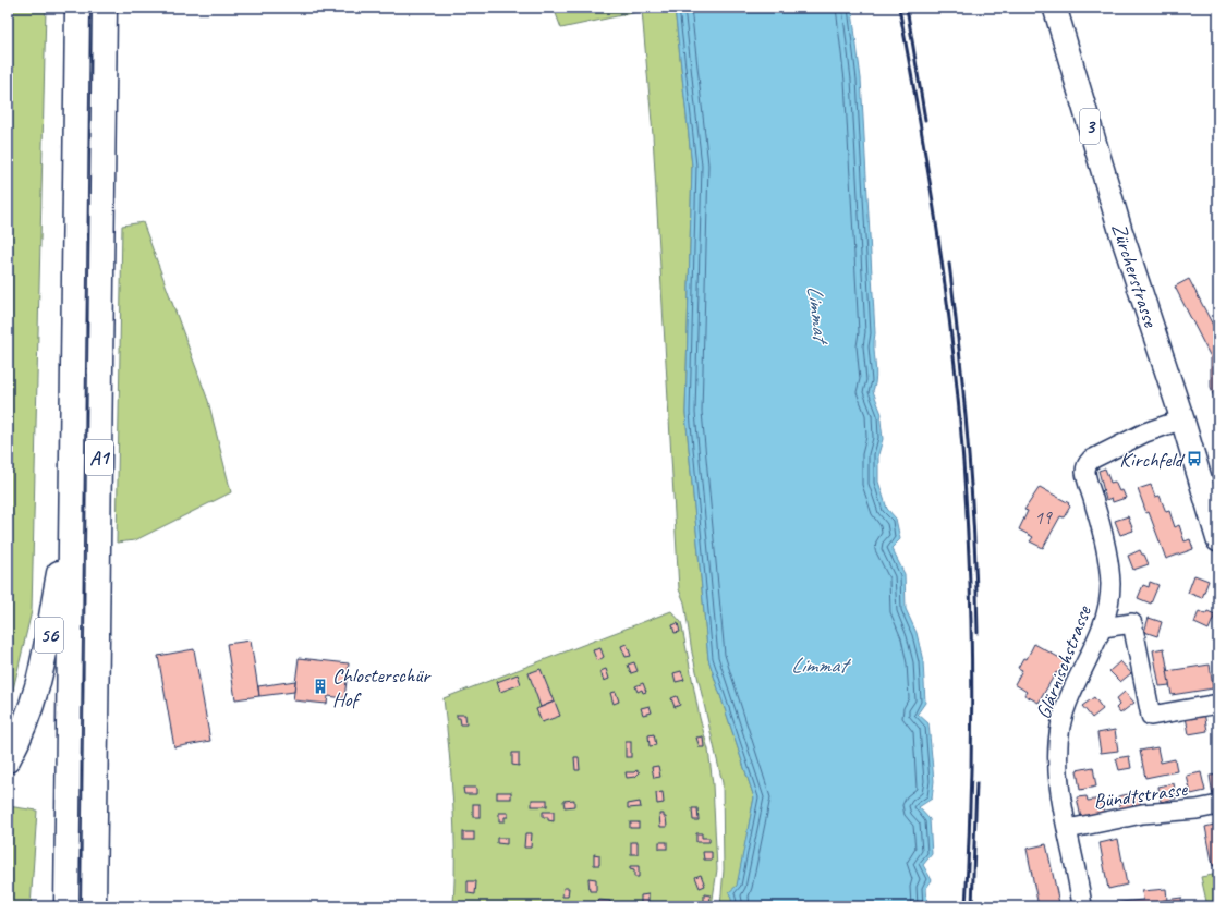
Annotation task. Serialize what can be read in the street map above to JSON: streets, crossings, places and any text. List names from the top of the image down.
{
  "streets": {
    "highway": ["A1", "56"],
    "main road": ["3", "Zürcherstrasse"],
    "street": ["Glärnischstrasse", "Bündtstrasse"]
  },
  "crossings": [
    ["Zürcherstrasse", "Glärnischstrasse"],
    ["A1", "56"],
    ["Glärnischstrasse", "Bündtstrasse"]
  ],
  "water": ["Limmat"],
  "places": {
    "bus stop": ["Kirchfeld"],
    "building": ["Chlosterschür Hof"]
  },
  "house_numbers": ["19"]
}
